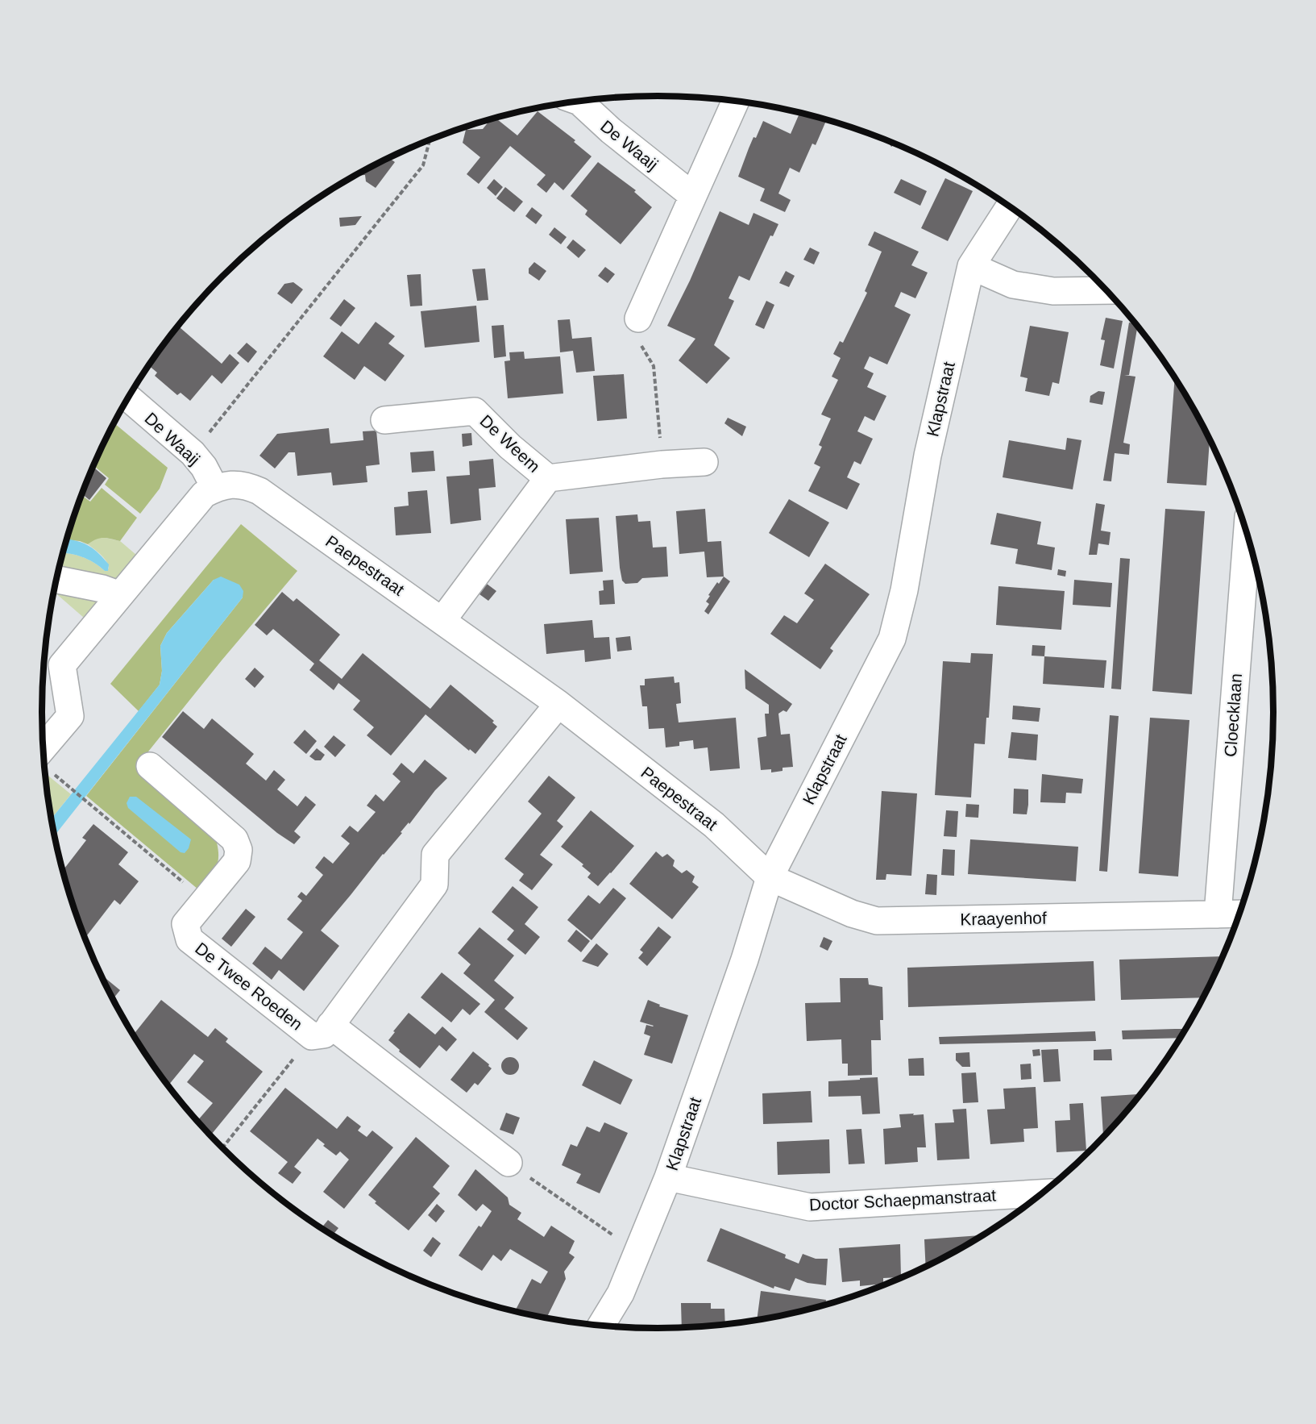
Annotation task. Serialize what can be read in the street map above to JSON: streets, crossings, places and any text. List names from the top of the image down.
{
  "streets": {
    "street": [
      "De Waaij",
      "Klapstraat",
      "De Weem",
      "Paepestraat",
      "Cloecklaan",
      "Kraayenhof",
      "De Twee Roeden",
      "Doctor Schaepmanstraat"
    ]
  },
  "crossings": [
    ["De Waaij", "Paepestraat"],
    ["Klapstraat", "Paepestraat"],
    ["Klapstraat", "Kraayenhof"],
    ["Klapstraat", "Doctor Schaepmanstraat"],
    ["De Weem", "Paepestraat"],
    ["Paepestraat", "Kraayenhof"],
    ["Paepestraat", "De Twee Roeden"],
    ["Cloecklaan", "Kraayenhof"]
  ]
}
